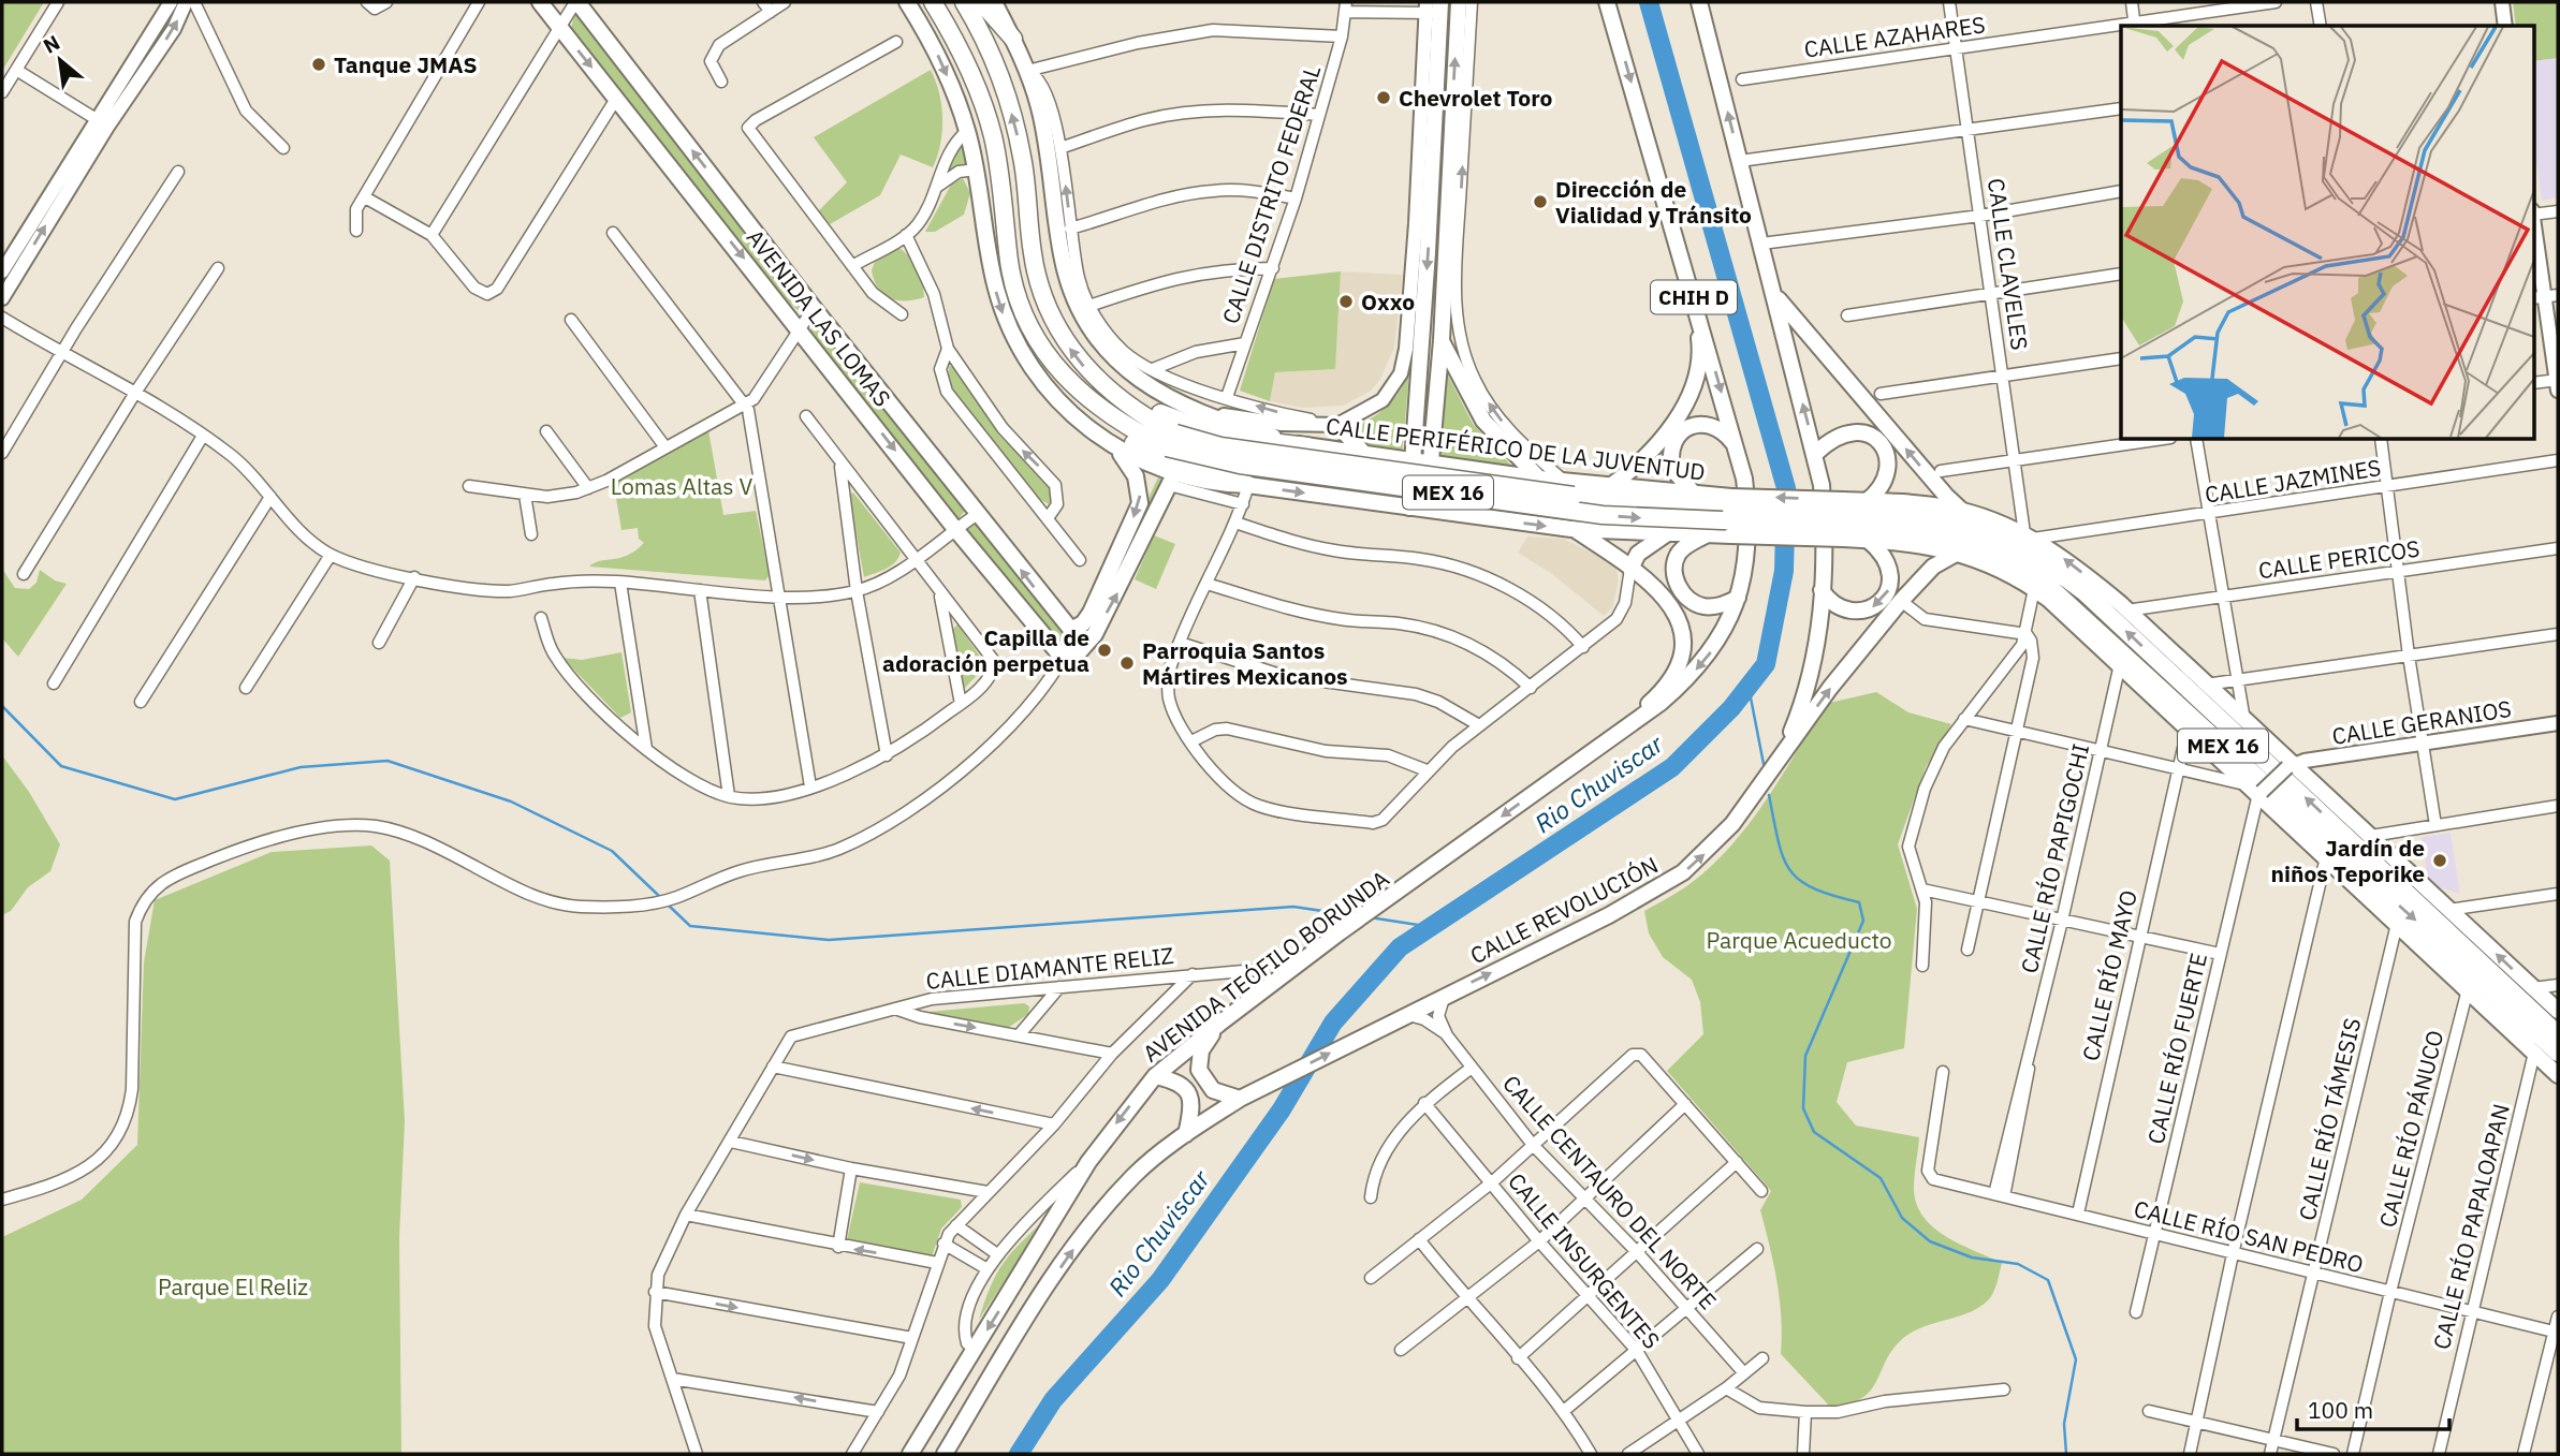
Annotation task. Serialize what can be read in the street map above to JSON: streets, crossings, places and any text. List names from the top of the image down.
{
  "streets": {
    "highway": ["CALLE PERIFÉRICO DE LA JUVENTUD", "MEX 16"],
    "main road": [
      "CHIH D",
      "AVENIDA LAS LOMAS",
      "CALLE REVOLUCIÓN",
      "AVENIDA TEÓFILO BORUNDA"
    ],
    "street": [
      "CALLE AZAHARES",
      "CALLE DISTRITO FEDERAL",
      "CALLE CLAVELES",
      "CALLE JAZMINES",
      "CALLE PERICOS",
      "CALLE GERANIOS",
      "CALLE RÍO PAPIGOCHI",
      "CALLE DIAMANTE RELIZ",
      "CALLE RÍO MAYO",
      "CALLE RÍO FUERTE",
      "CALLE RÍO TÁMESIS",
      "CALLE RÍO PÁNUCO",
      "CALLE CENTAURO DEL NORTE",
      "CALLE RÍO PAPALOAPAN",
      "CALLE RÍO SAN PEDRO",
      "CALLE INSURGENTES"
    ]
  },
  "crossings": [
    ["CALLE AZAHARES", "CALLE CLAVELES"],
    ["CALLE CLAVELES", "CALLE JAZMINES"],
    ["CHIH D", "AVENIDA TEÓFILO BORUNDA"],
    ["CALLE PERIFÉRICO DE LA JUVENTUD", "MEX 16"],
    ["CALLE RÍO PAPIGOCHI", "CALLE RÍO SAN PEDRO"],
    ["CALLE REVOLUCIÓN", "CALLE CENTAURO DEL NORTE"],
    ["CALLE RÍO MAYO", "CALLE RÍO SAN PEDRO"],
    ["CALLE RÍO FUERTE", "CALLE RÍO SAN PEDRO"],
    ["CALLE RÍO TÁMESIS", "CALLE RÍO SAN PEDRO"],
    ["CALLE RÍO PÁNUCO", "CALLE RÍO SAN PEDRO"],
    ["CALLE RÍO PAPALOAPAN", "CALLE RÍO SAN PEDRO"]
  ],
  "one_way": ["CALLE REVOLUCIÓN"],
  "water": ["Rio Chuviscar"],
  "parks": ["Lomas Altas V", "Parque Acueducto", "Parque El Reliz"],
  "places": [
    "Tanque JMAS",
    "Chevrolet Toro",
    "Dirección de Vialidad y Tránsito",
    "Oxxo",
    "Capilla de adoración perpetua",
    "Parroquia Santos Mártires Mexicanos",
    "Jardín de niños Teporike"
  ],
  "scale_bar": "100 m",
  "north": "top left"
}
